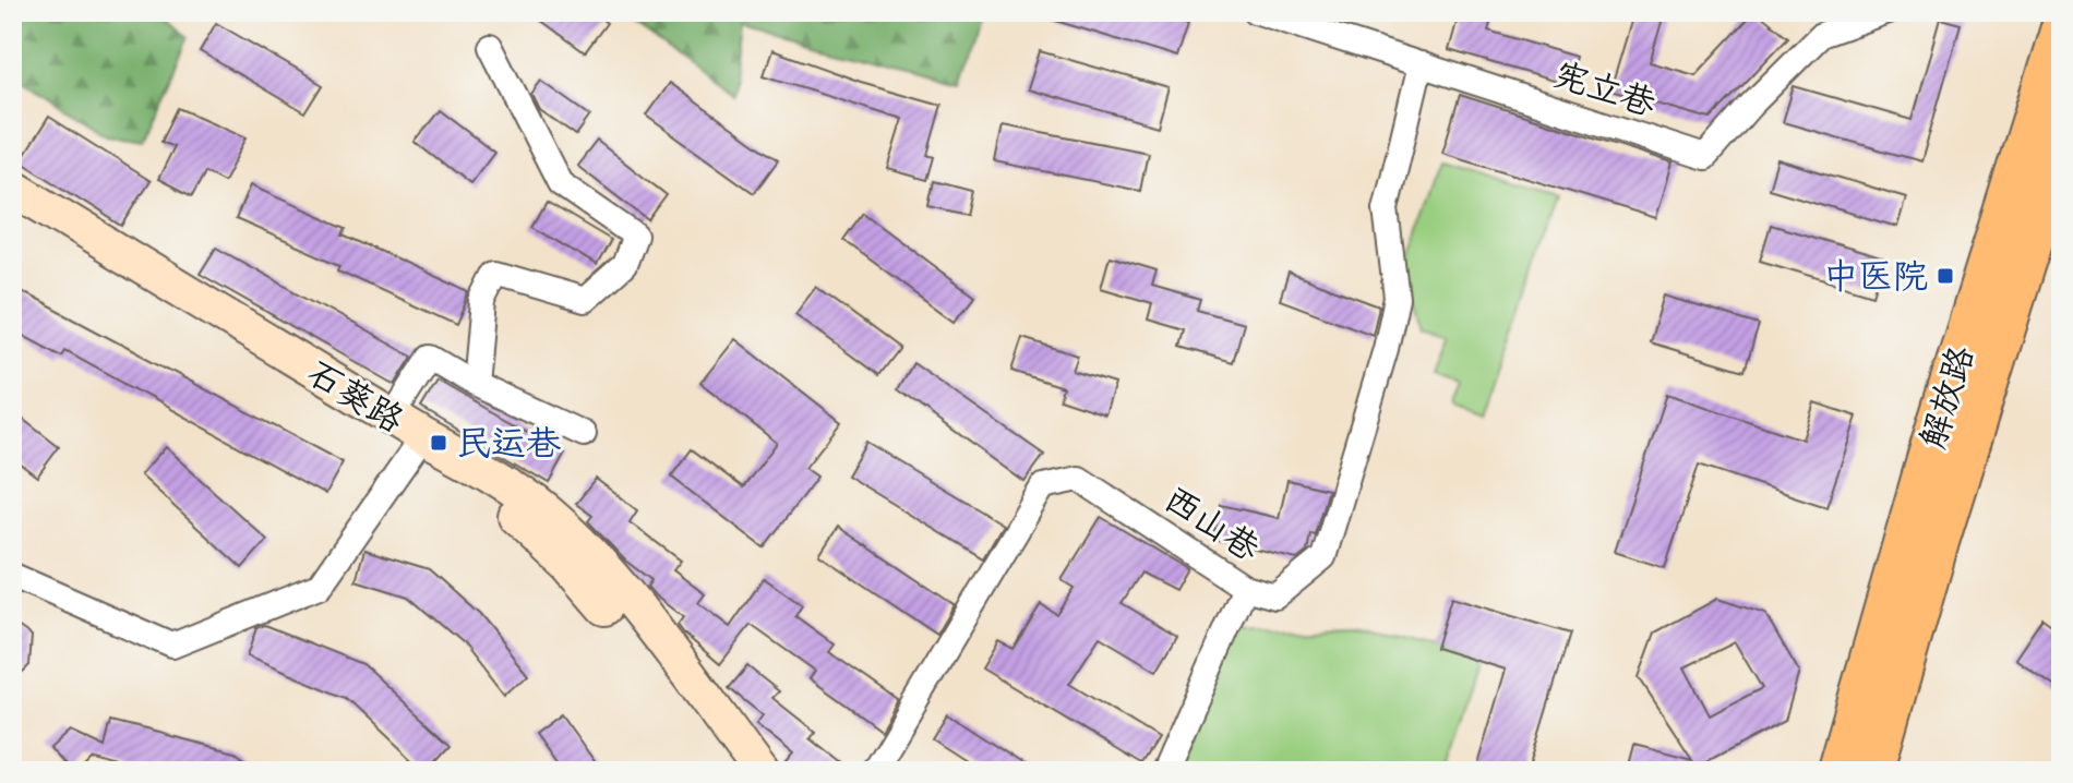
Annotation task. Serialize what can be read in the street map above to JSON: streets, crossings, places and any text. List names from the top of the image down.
{
  "streets": {
    "main road": ["石葵路", "解放路"],
    "street": ["宪立巷", "西山巷"]
  },
  "crossings": [
    ["宪立巷", "西山巷"]
  ],
  "places": {
    "transit": ["中医院", "民运巷"]
  }
}
